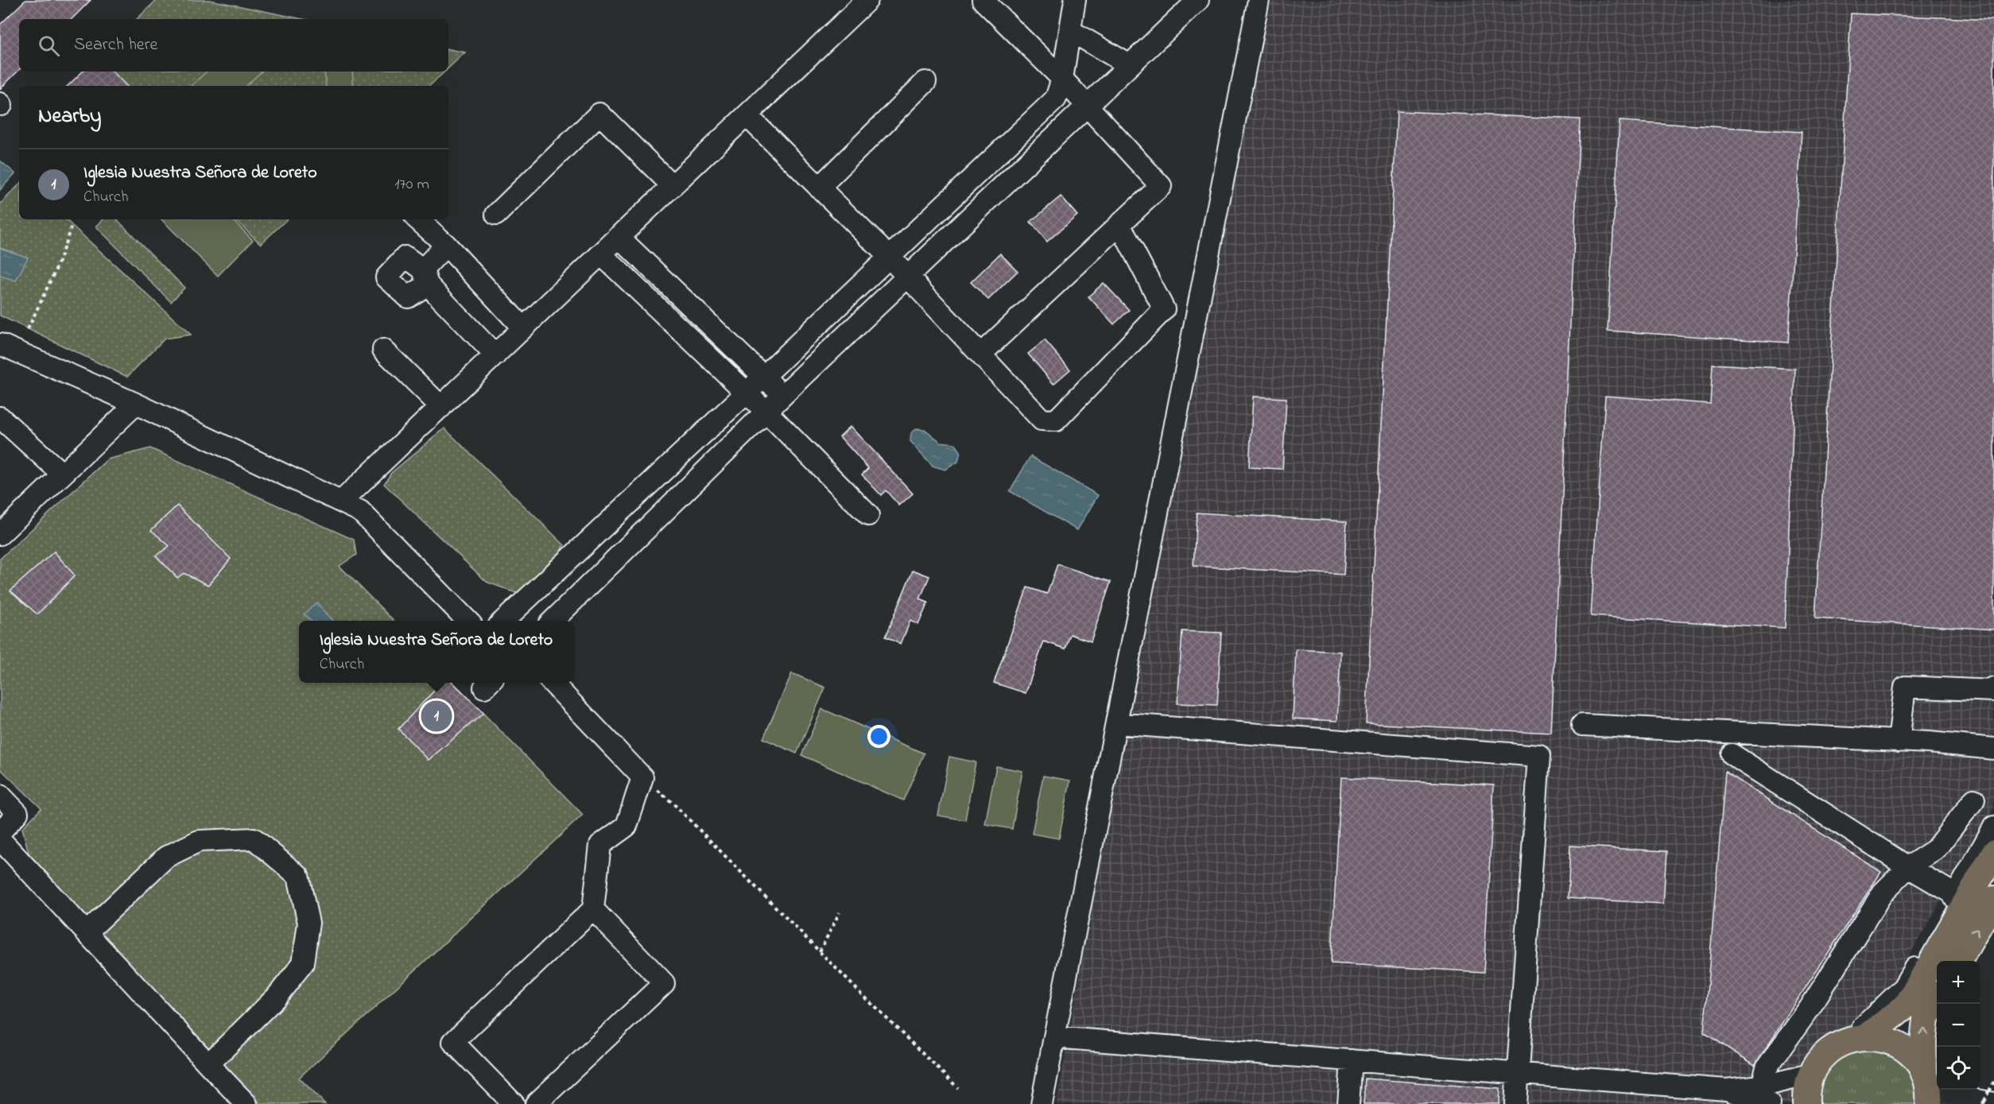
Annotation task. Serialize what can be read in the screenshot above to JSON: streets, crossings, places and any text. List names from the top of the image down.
{
  "page": {
    "search": "Search here",
    "heading": "Nearby",
    "list": [
      {
        "mark": "1",
        "name": "Iglesia Nuestra Señora de Loreto",
        "note": "Church",
        "value": "170 m"
      }
    ],
    "popup": ["Iglesia Nuestra Señora de Loreto", "Church"],
    "pins": "1",
    "map_buttons": ["+", "−"]
  }
}
